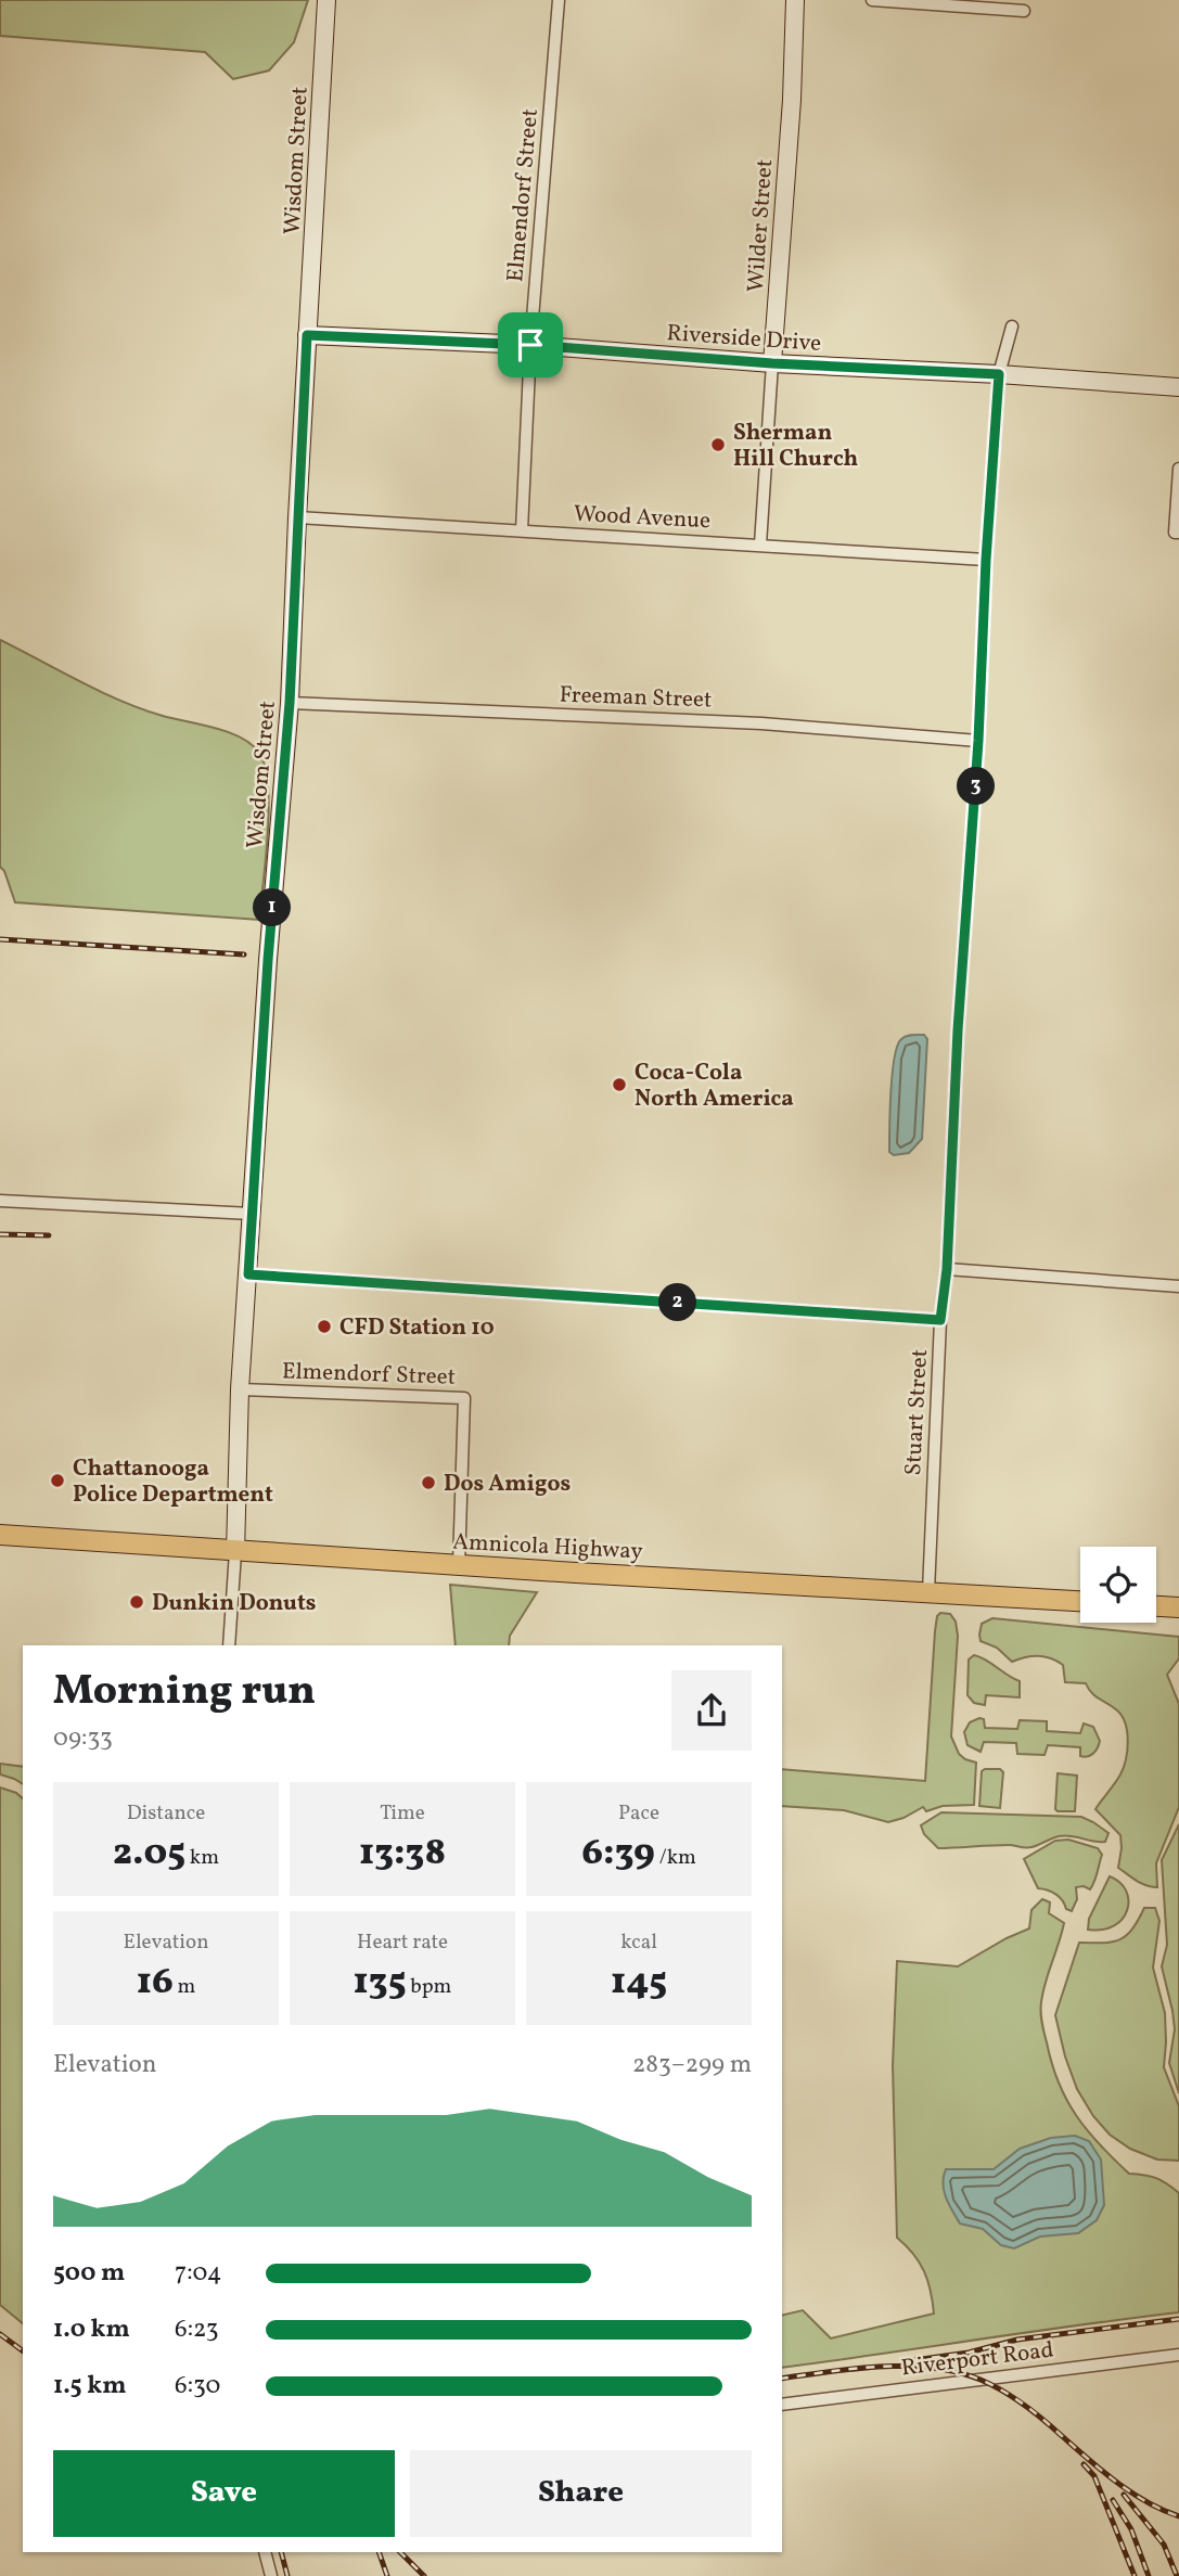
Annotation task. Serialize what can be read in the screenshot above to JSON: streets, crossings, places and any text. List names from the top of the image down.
{
  "streets": {
    "main road": ["Amnicola Highway"],
    "street": [
      "Wisdom Street",
      "Elmendorf Street",
      "Wilder Street",
      "Riverside Drive",
      "Wood Avenue",
      "Freeman Street",
      "Stuart Street",
      "Riverport Road"
    ]
  },
  "crossings": [
    ["Wisdom Street", "Elmendorf Street"],
    ["Wisdom Street", "Riverside Drive"],
    ["Wisdom Street", "Wood Avenue"],
    ["Wisdom Street", "Freeman Street"],
    ["Wisdom Street", "Amnicola Highway"],
    ["Elmendorf Street", "Riverside Drive"],
    ["Elmendorf Street", "Wood Avenue"],
    ["Elmendorf Street", "Amnicola Highway"],
    ["Wilder Street", "Riverside Drive"],
    ["Wilder Street", "Wood Avenue"],
    ["Riverside Drive", "Stuart Street"],
    ["Wood Avenue", "Stuart Street"],
    ["Freeman Street", "Stuart Street"],
    ["Stuart Street", "Amnicola Highway"]
  ],
  "places": [
    "Sherman Hill Church",
    "Coca-Cola North America",
    "CFD Station 10",
    "Chattanooga Police Department",
    "Dos Amigos",
    "Dunkin Donuts"
  ],
  "page": {
    "pins": ["3", "1", "2"],
    "heading": ["Morning run", "09:33"],
    "stats": [
      ["Distance", "2.05 km"],
      ["Time", "13:38"],
      ["Pace", "6:39 /km"],
      ["Elevation", "16 m"],
      ["Heart rate", "135 bpm"],
      ["kcal", "145"]
    ],
    "chart": ["Elevation", "283–299 m"],
    "list": [
      {
        "name": "500 m",
        "note": "7:04"
      },
      {
        "name": "1.0 km",
        "note": "6:23"
      },
      {
        "name": "1.5 km",
        "note": "6:30"
      }
    ],
    "buttons": ["Save", "Share"]
  }
}
